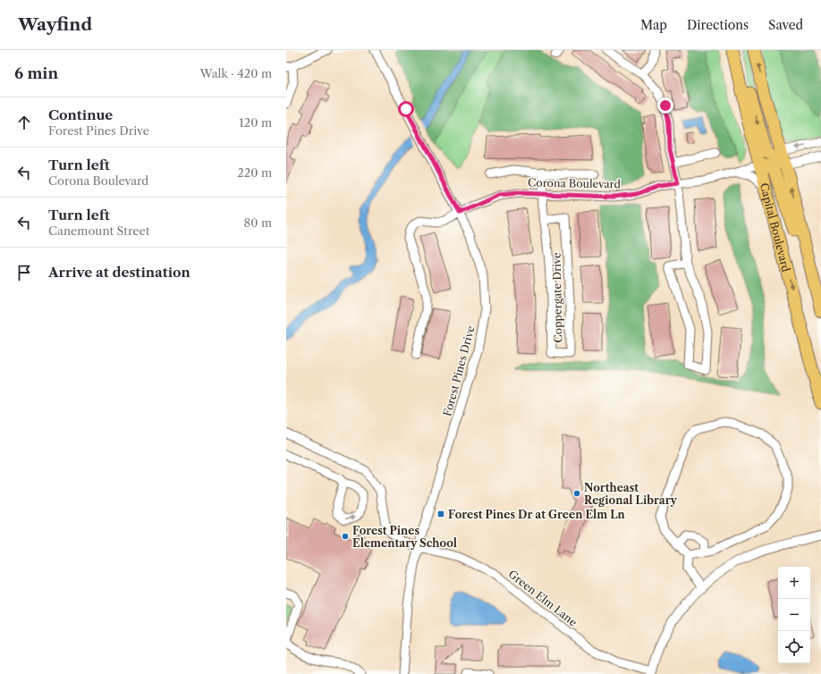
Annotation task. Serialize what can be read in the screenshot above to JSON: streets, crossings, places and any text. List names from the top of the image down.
{
  "streets": {
    "highway": ["Capital Boulevard"],
    "street": [
      "Corona Boulevard",
      "Coppergate Drive",
      "Forest Pines Drive",
      "Green Elm Lane"
    ]
  },
  "crossings": [
    ["Corona Boulevard", "Capital Boulevard"],
    ["Corona Boulevard", "Coppergate Drive"],
    ["Corona Boulevard", "Forest Pines Drive"],
    ["Forest Pines Drive", "Green Elm Lane"]
  ],
  "places": {
    "other": ["Northeast Regional Library", "Forest Pines Elementary School"],
    "transit": ["Forest Pines Dr at Green Elm Ln"]
  },
  "page": {
    "header": "Wayfind",
    "nav": ["Map", "Directions", "Saved"],
    "heading": ["6 min", "Walk · 420 m"],
    "list": [
      ["Continue", "Forest Pines Drive", "120 m"],
      ["Turn left", "Corona Boulevard", "220 m"],
      ["Turn left", "Canemount Street", "80 m"],
      "Arrive at destination"
    ],
    "map_buttons": ["+", "−"]
  }
}
